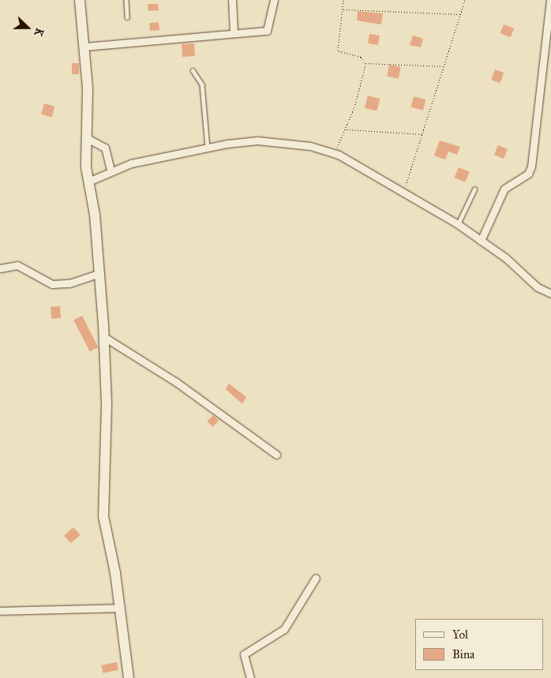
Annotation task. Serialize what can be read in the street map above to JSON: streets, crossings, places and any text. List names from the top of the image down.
{
  "legend": ["Yol", "Bina"],
  "north": "right"
}
